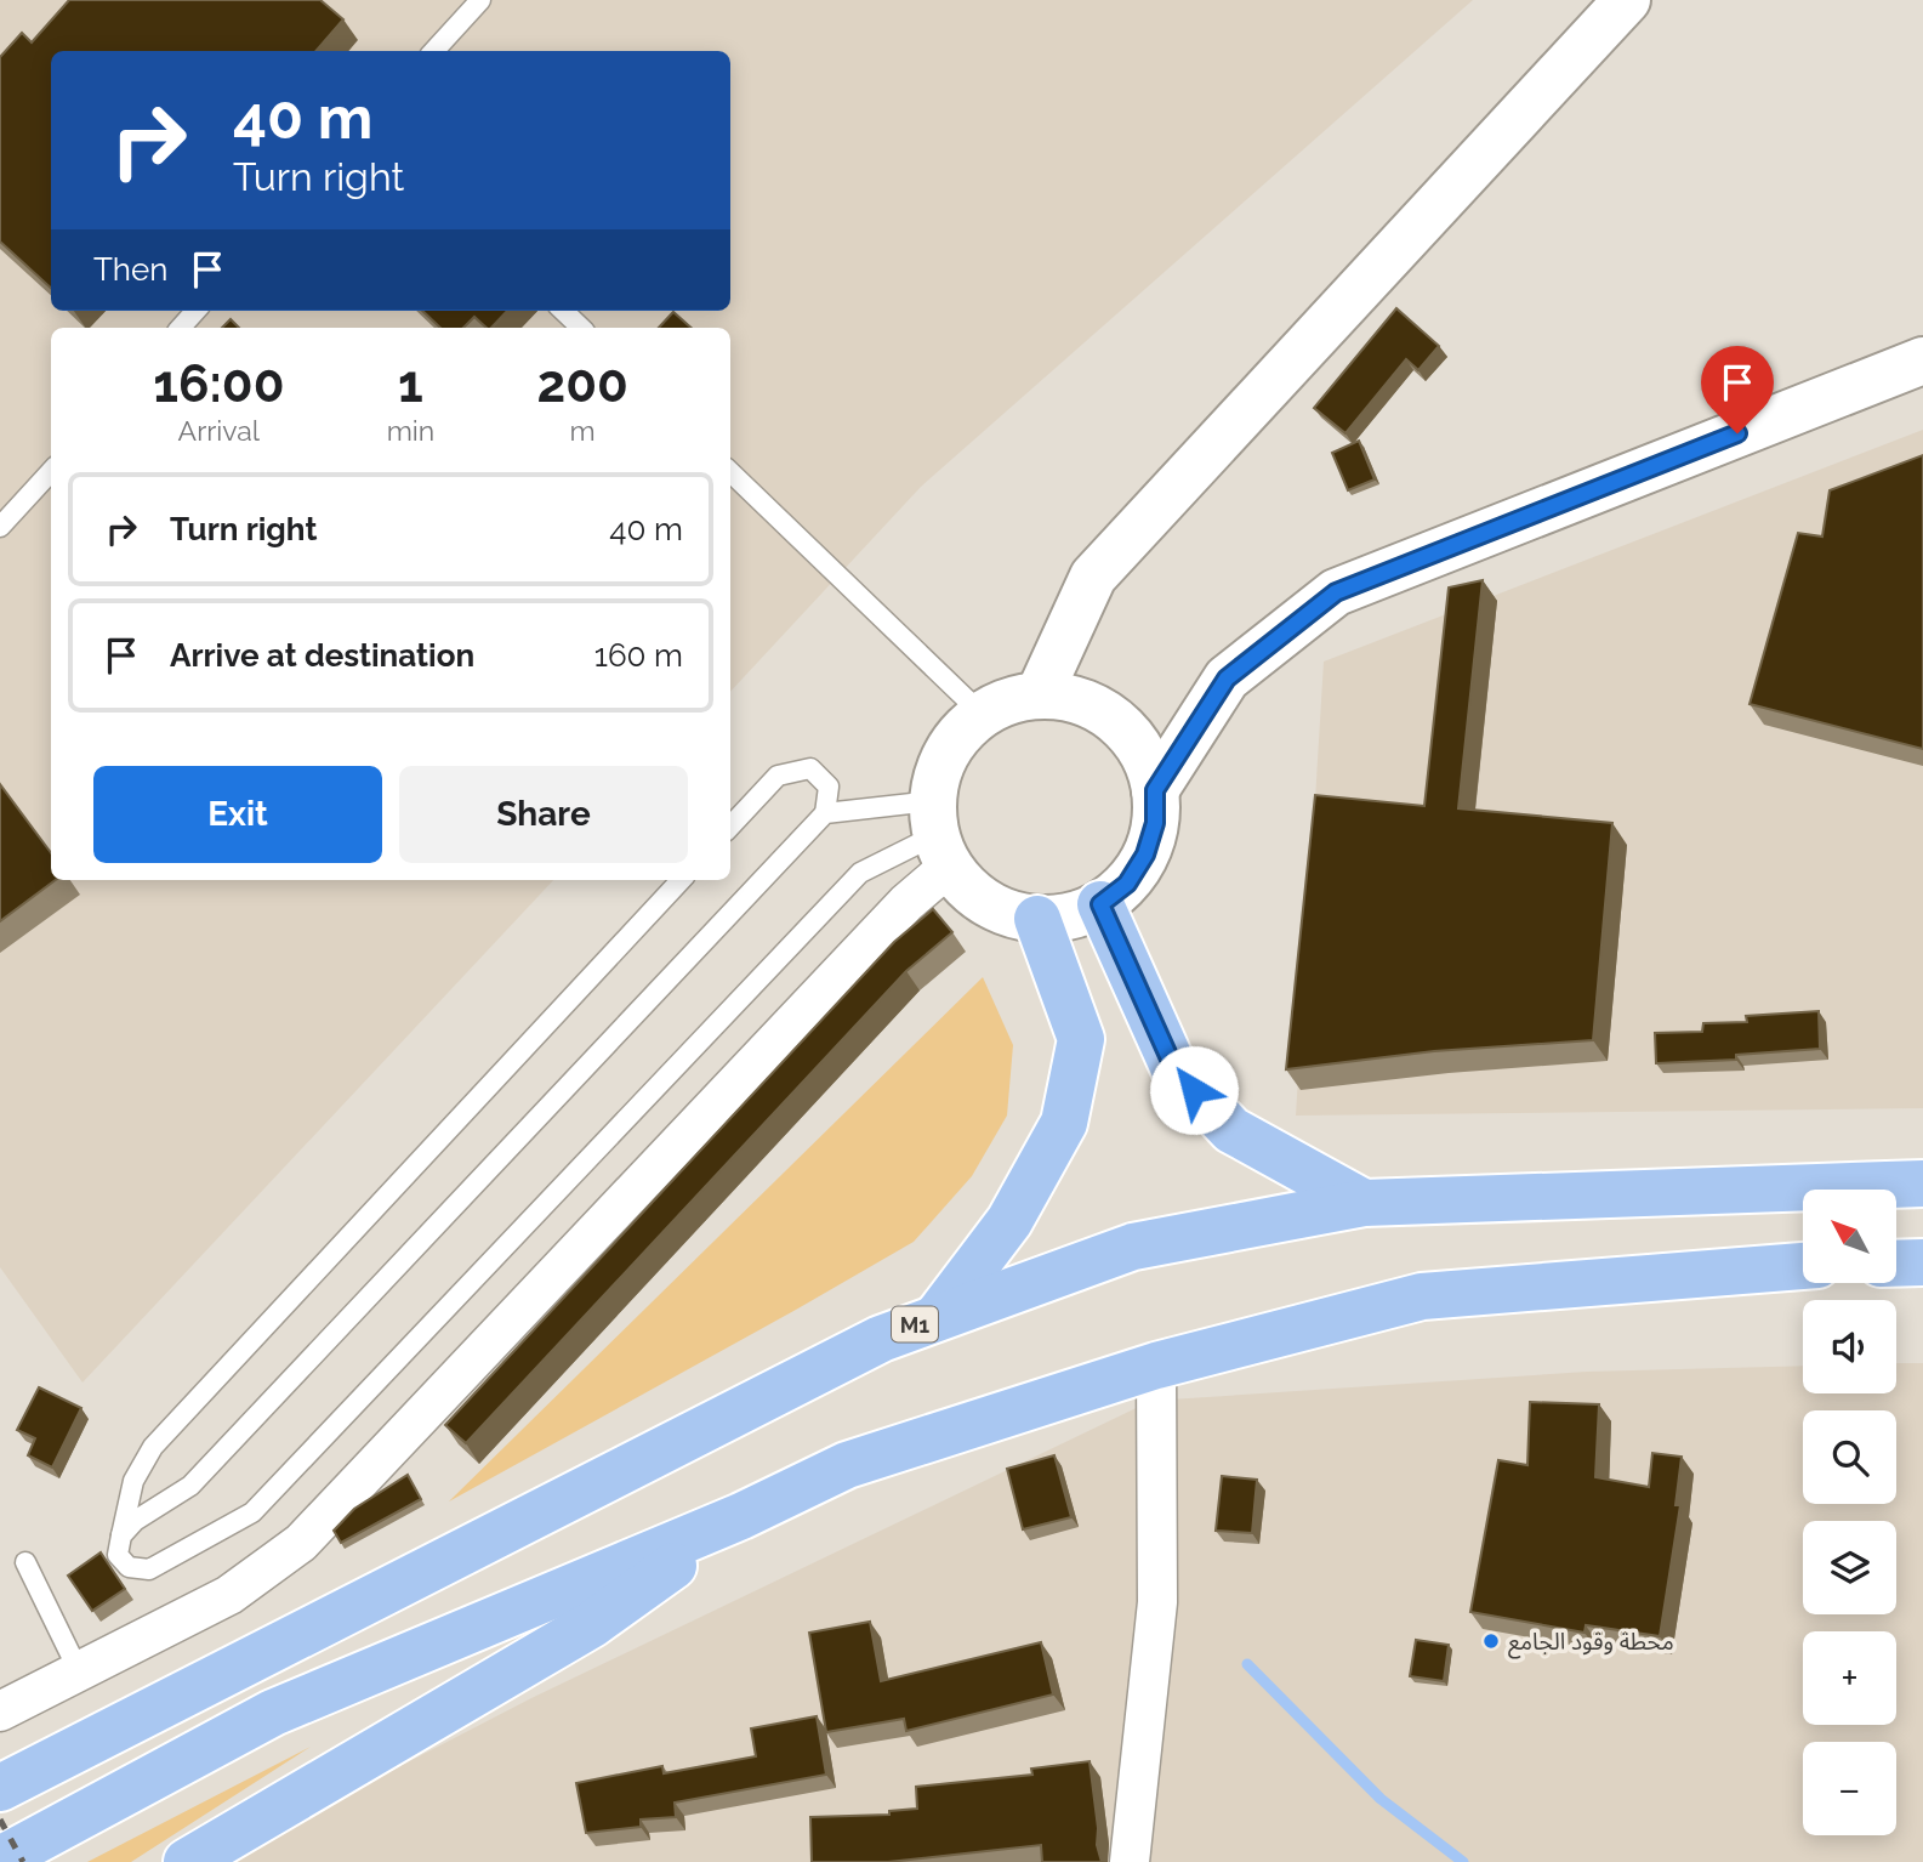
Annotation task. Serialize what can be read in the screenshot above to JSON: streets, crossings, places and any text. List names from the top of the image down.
{
  "streets": {
    "highway": ["M1"]
  },
  "places": ["محطة وقود الجامع"],
  "north": "top left",
  "page": {
    "turn": ["40 m", "Turn right"],
    "then": "Then",
    "eta": [
      "16:00",
      "Arrival",
      "1",
      "min",
      "200",
      "m"
    ],
    "list": [
      {
        "name": "Turn right",
        "value": "40 m"
      },
      {
        "name": "Arrive at destination",
        "value": "160 m"
      }
    ],
    "buttons": ["Exit", "Share"],
    "map_buttons": ["+", "−"]
  }
}
